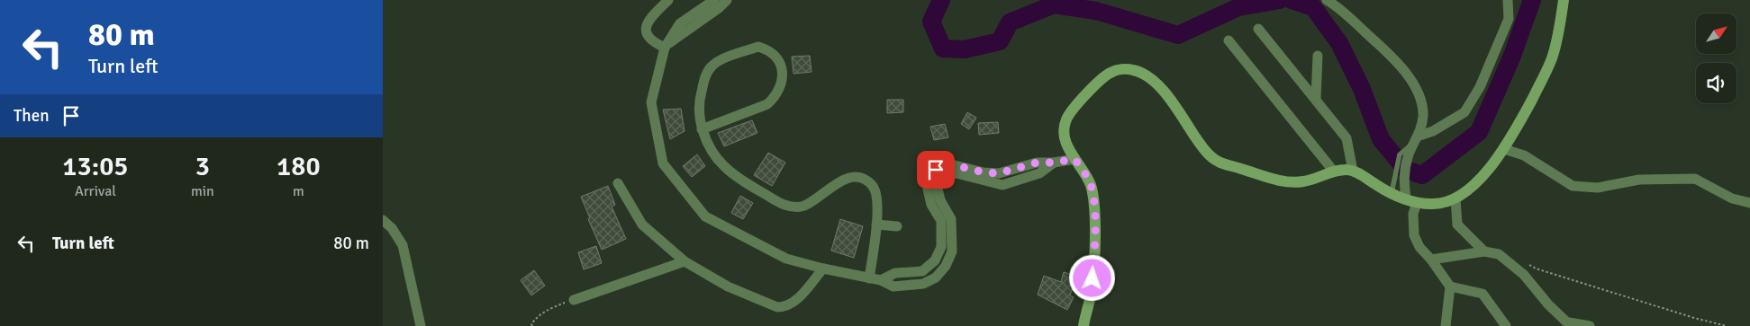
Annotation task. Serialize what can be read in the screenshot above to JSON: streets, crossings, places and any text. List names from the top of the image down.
{
  "north": "top right",
  "page": {
    "turn": ["80 m", "Turn left"],
    "then": "Then",
    "eta": [
      "13:05",
      "Arrival",
      "3",
      "min",
      "180",
      "m"
    ],
    "list": [
      {
        "name": "Turn left",
        "value": "80 m"
      }
    ]
  }
}
